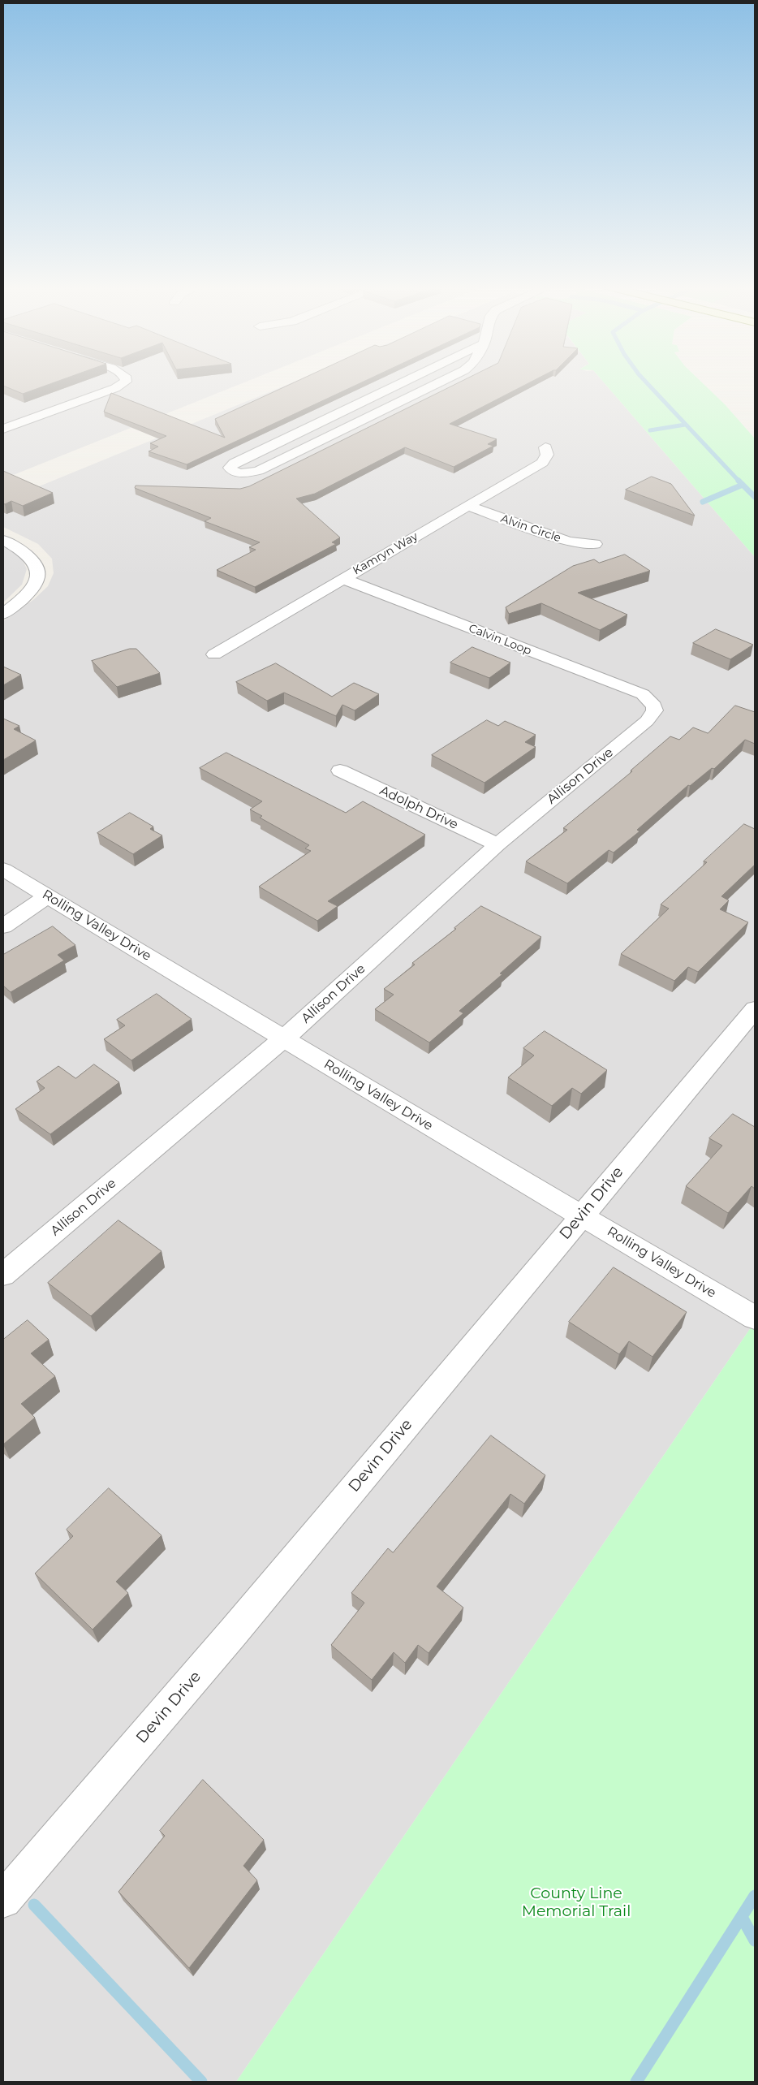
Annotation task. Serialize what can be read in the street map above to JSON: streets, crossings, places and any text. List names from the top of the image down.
{
  "streets": {
    "street": [
      "Alvin Circle",
      "Kamryn Way",
      "Calvin Loop",
      "Allison Drive",
      "Adolph Drive",
      "Rolling Valley Drive",
      "Devin Drive"
    ]
  },
  "crossings": [
    ["Alvin Circle", "Kamryn Way"],
    ["Kamryn Way", "Calvin Loop"],
    ["Calvin Loop", "Allison Drive"],
    ["Allison Drive", "Adolph Drive"],
    ["Allison Drive", "Rolling Valley Drive"],
    ["Rolling Valley Drive", "Devin Drive"]
  ],
  "parks": ["County Line Memorial Trail"]
}
